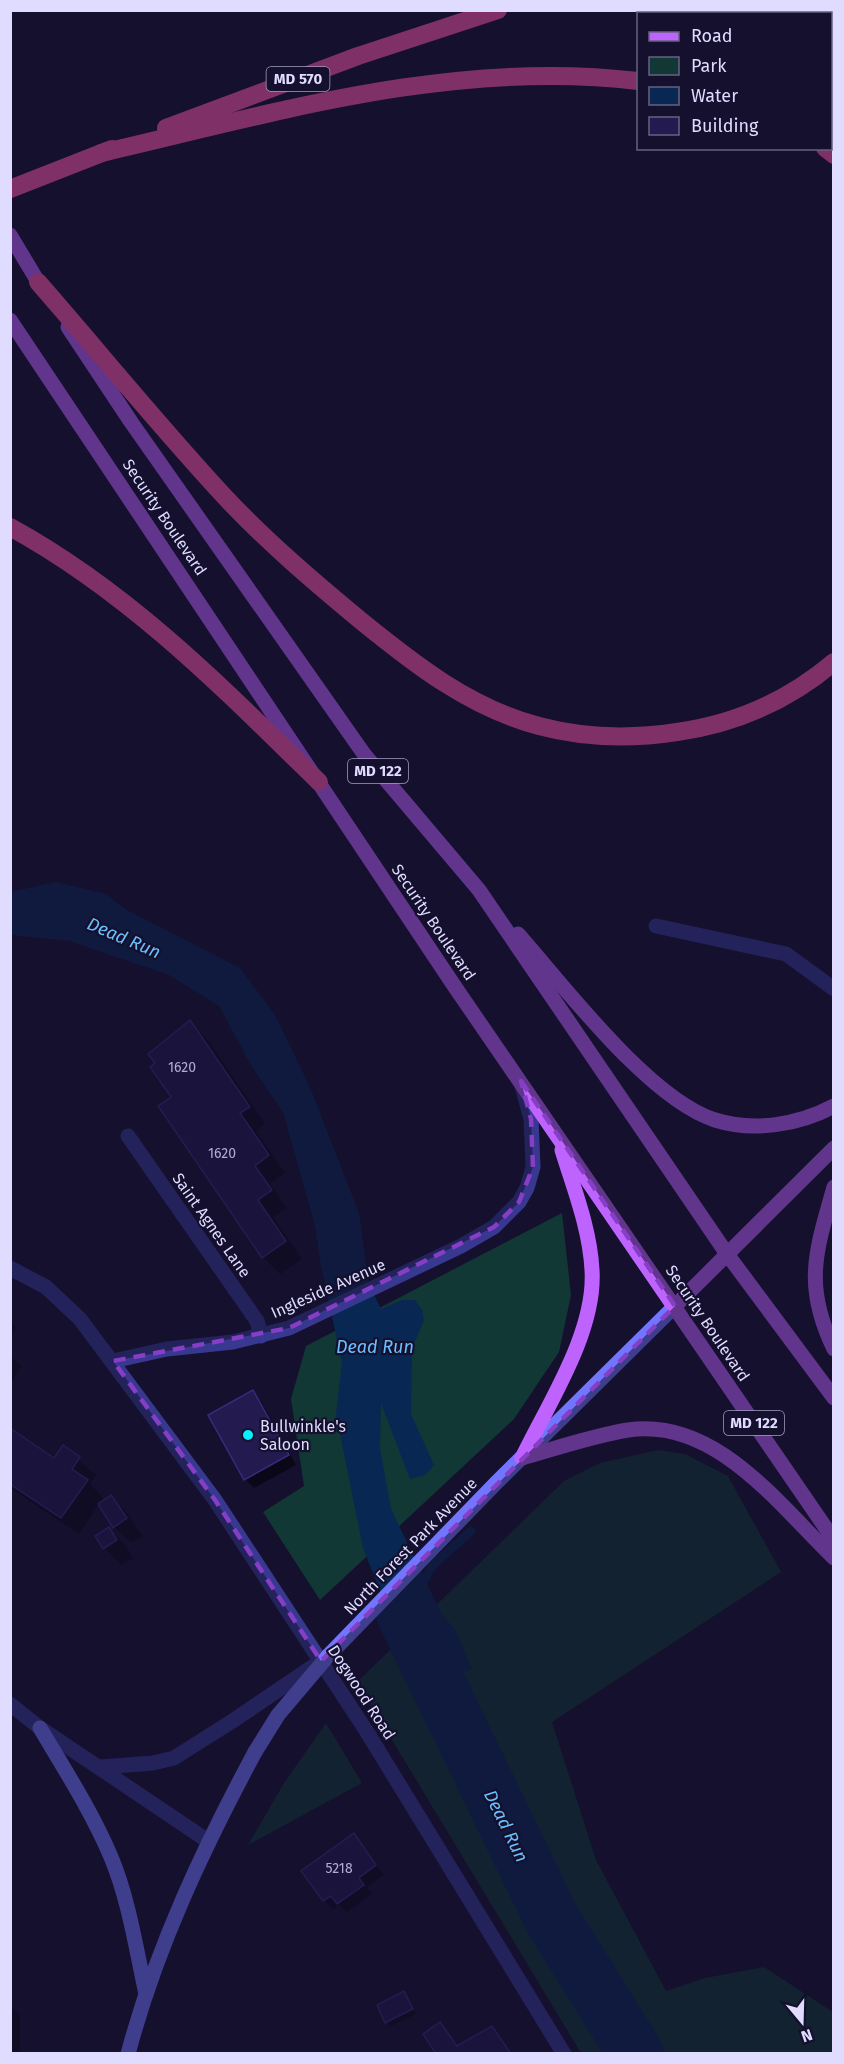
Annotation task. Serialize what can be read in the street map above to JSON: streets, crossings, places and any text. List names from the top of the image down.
{
  "streets": {
    "highway": ["MD 570"],
    "main road": ["Security Boulevard", "MD 122", "North Forest Park Avenue"],
    "street": ["Saint Agnes Lane", "Ingleside Avenue", "Dogwood Road"]
  },
  "crossings": [
    ["Security Boulevard", "Ingleside Avenue"],
    ["Security Boulevard", "North Forest Park Avenue"],
    ["Saint Agnes Lane", "Ingleside Avenue"],
    ["Ingleside Avenue", "Dogwood Road"]
  ],
  "water": ["Dead Run"],
  "places": ["Bullwinkle's Saloon"],
  "house_numbers": ["1620", "1620", "5218"],
  "legend": [
    "Road",
    "Park",
    "Water",
    "Building"
  ],
  "north": "bottom"
}
